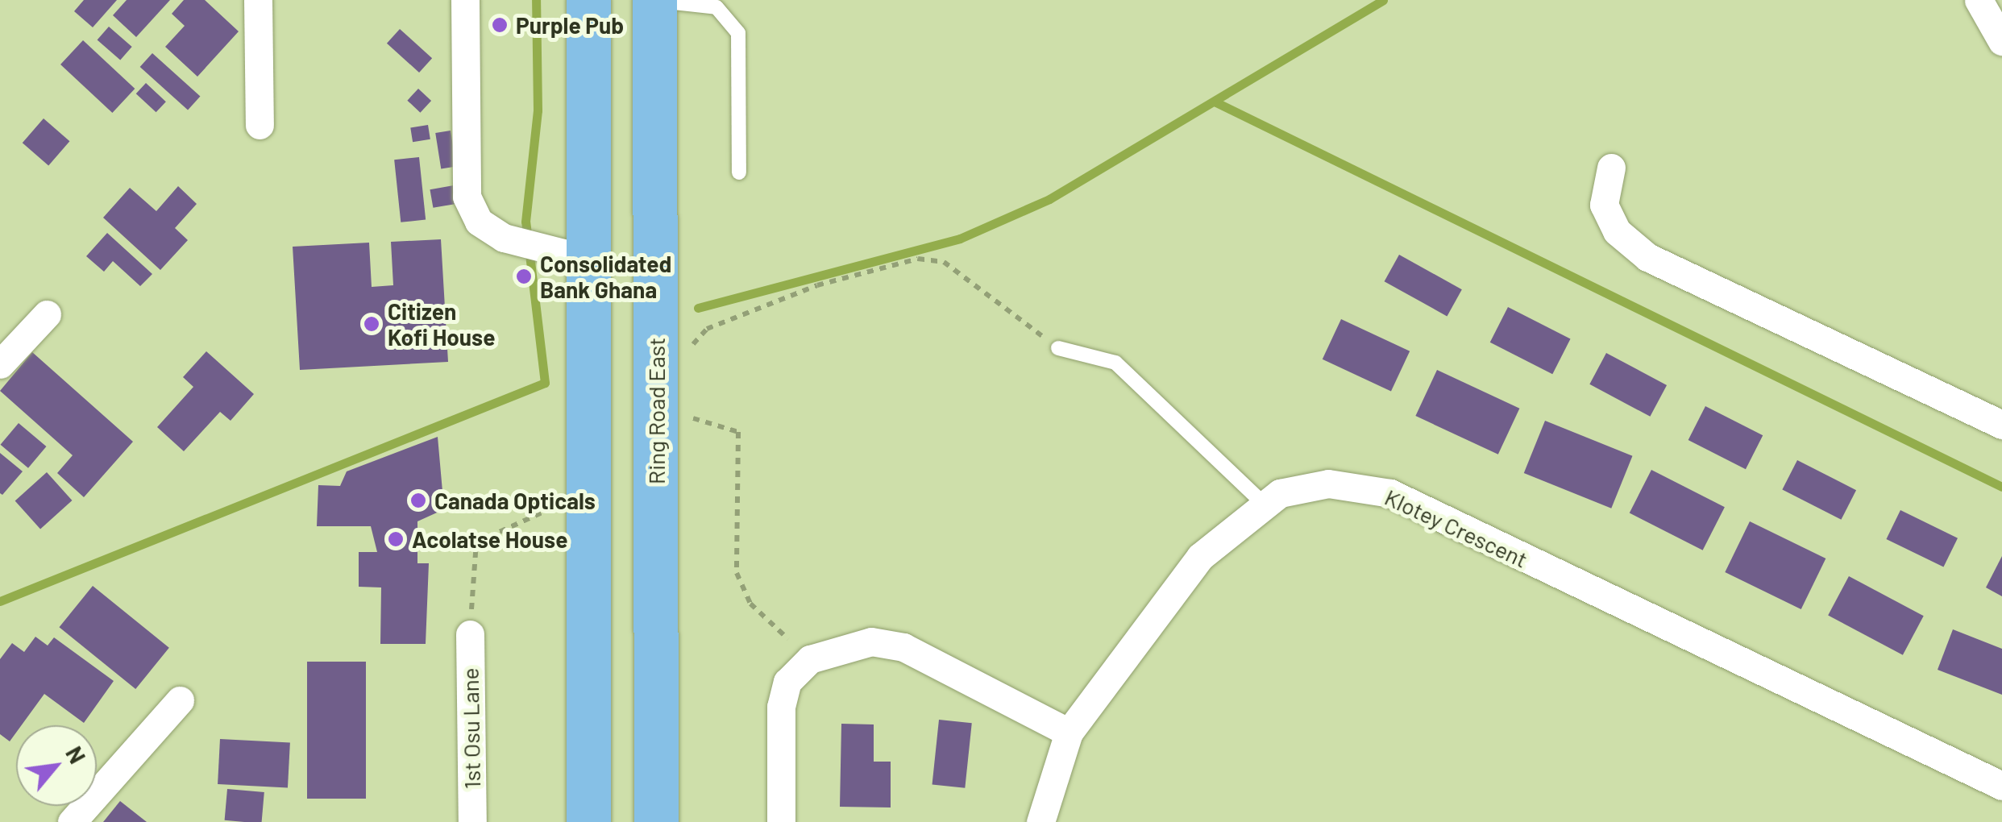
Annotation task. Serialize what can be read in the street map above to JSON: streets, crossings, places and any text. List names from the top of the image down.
{
  "streets": {
    "main road": ["Ring Road East"],
    "street": ["Klotey Crescent", "1st Osu Lane"]
  },
  "places": [
    "Purple Pub",
    "Consolidated Bank Ghana",
    "Citizen Kofi House",
    "Canada Opticals",
    "Acolatse House"
  ],
  "north": "top right"
}
